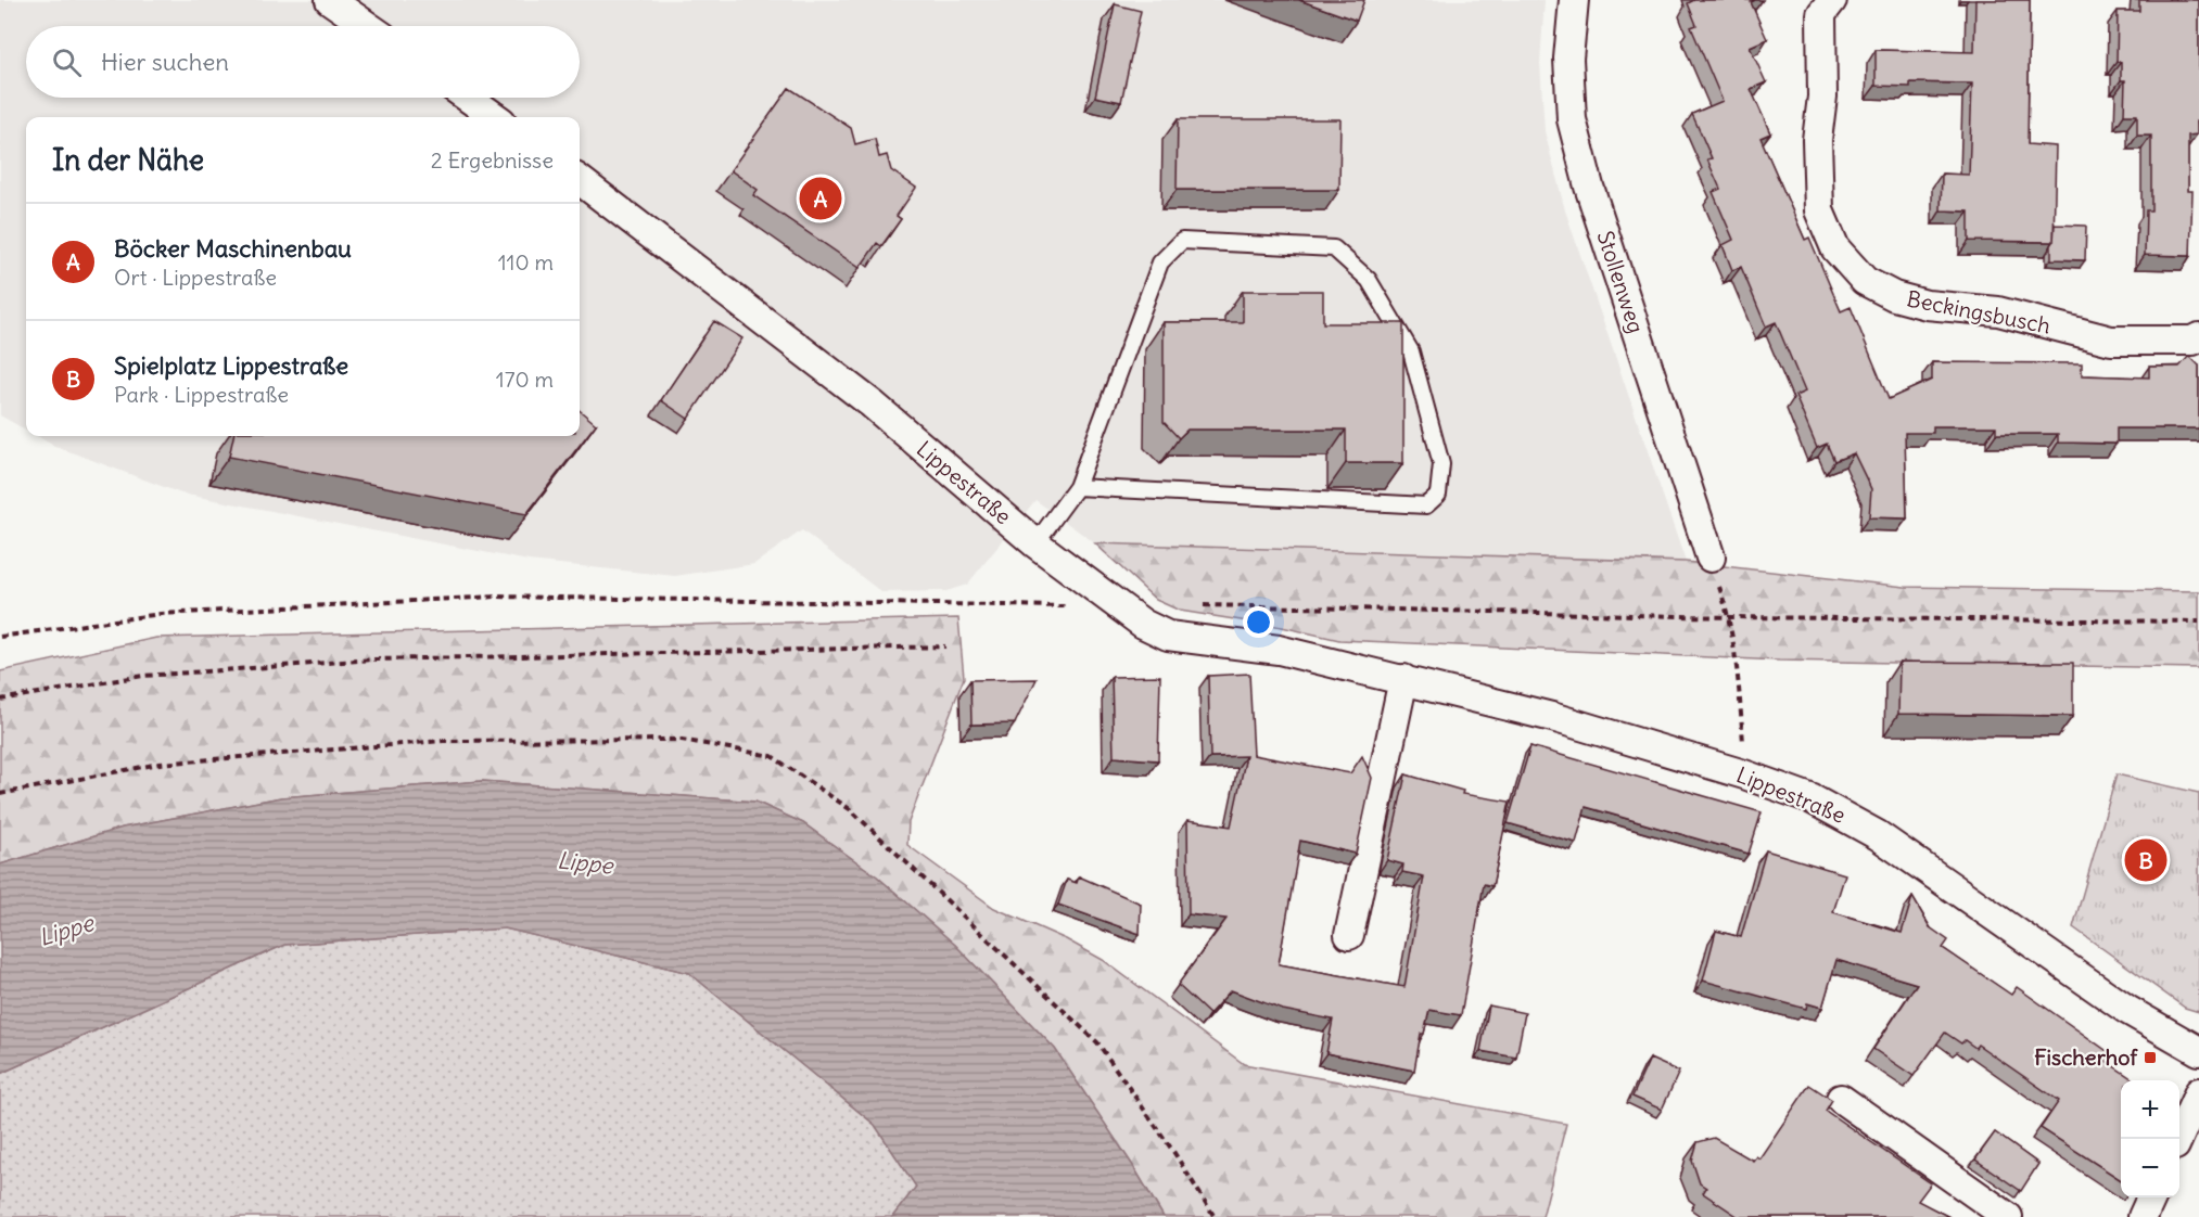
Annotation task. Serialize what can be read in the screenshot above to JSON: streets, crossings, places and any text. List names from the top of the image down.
{
  "streets": {
    "street": ["Stollenweg", "Beckingsbusch", "Lippestraße"]
  },
  "water": ["Lippe"],
  "places": {
    "transit": ["Fischerhof"]
  },
  "page": {
    "search": "Hier suchen",
    "heading": ["In der Nähe", "2 Ergebnisse"],
    "pins": ["A", "B"],
    "list": [
      {
        "mark": "A",
        "name": "Böcker Maschinenbau",
        "note": "Ort · Lippestraße",
        "value": "110 m"
      },
      {
        "mark": "B",
        "name": "Spielplatz Lippestraße",
        "note": "Park · Lippestraße",
        "value": "170 m"
      }
    ],
    "map_buttons": ["+", "−"]
  }
}
